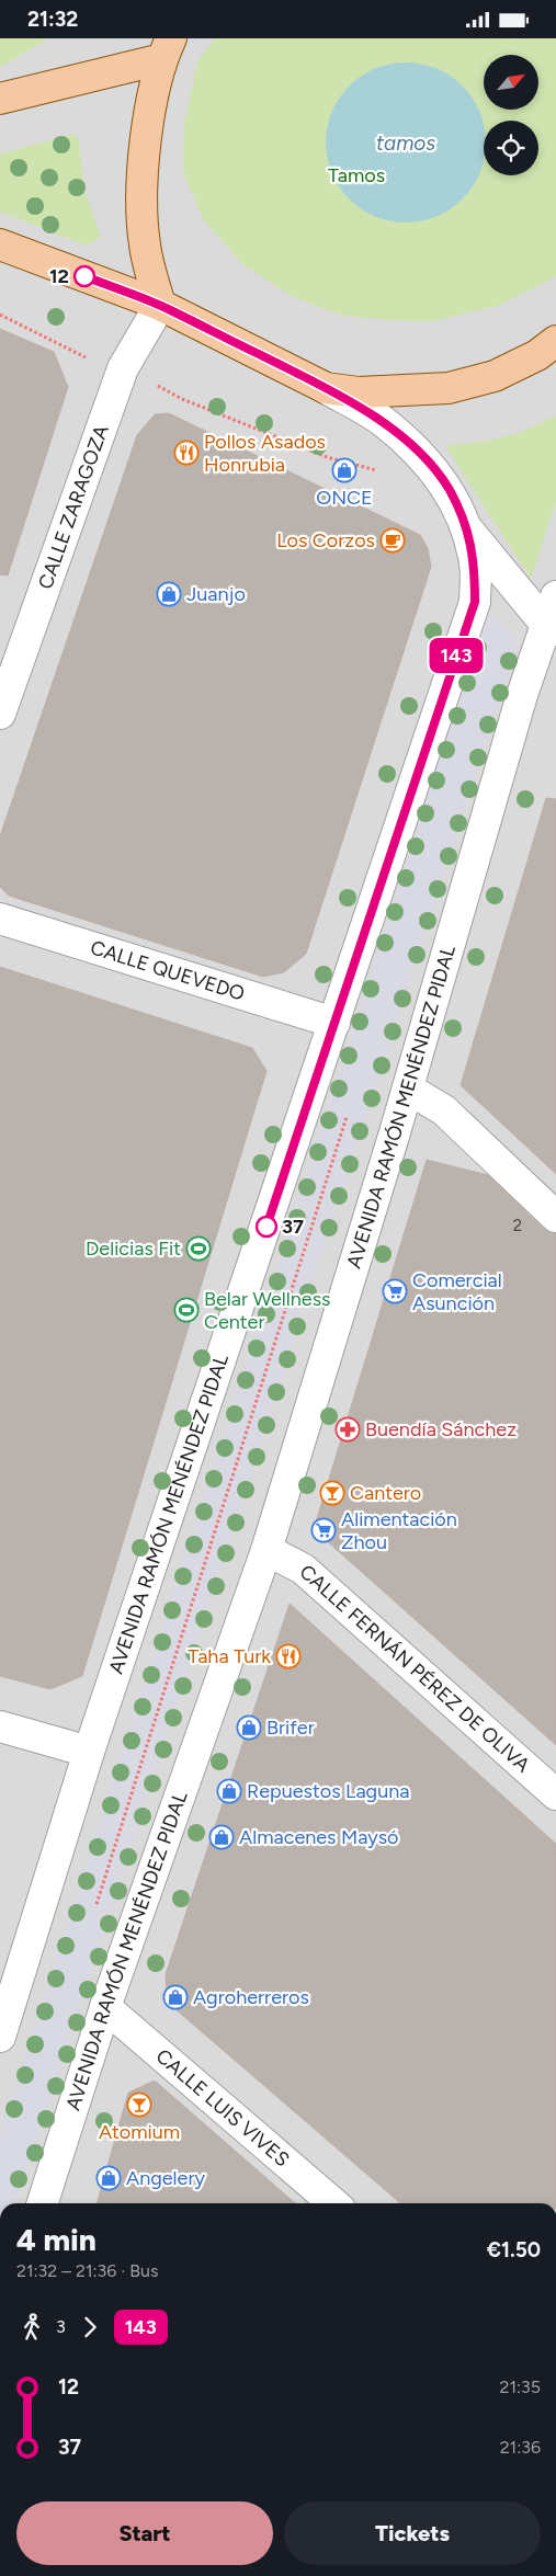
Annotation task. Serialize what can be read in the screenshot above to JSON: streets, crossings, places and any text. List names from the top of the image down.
{
  "streets": {
    "street": [
      "CALLE ZARAGOZA",
      "CALLE QUEVEDO",
      "AVENIDA RAMÓN MENÉNDEZ PIDAL",
      "CALLE FERNÁN PÉREZ DE OLIVA",
      "CALLE LUIS VIVES"
    ]
  },
  "crossings": [
    ["CALLE QUEVEDO", "AVENIDA RAMÓN MENÉNDEZ PIDAL"],
    ["AVENIDA RAMÓN MENÉNDEZ PIDAL", "CALLE FERNÁN PÉREZ DE OLIVA"],
    ["AVENIDA RAMÓN MENÉNDEZ PIDAL", "CALLE LUIS VIVES"]
  ],
  "water": ["tamos"],
  "parks": ["Tamos"],
  "places": {
    "other": ["12", "37"],
    "restaurant": ["Pollos Asados Honrubia", "Taha Turk"],
    "shop": [
      "ONCE",
      "Juanjo",
      "Brifer",
      "Repuestos Laguna",
      "Almacenes Maysó",
      "Agroherreros",
      "Angelery"
    ],
    "cafe": ["Los Corzos"],
    "sports": ["Delicias Fit", "Belar Wellness Center"],
    "supermarket": ["Comercial Asunción", "Alimentación Zhou"],
    "pharmacy": ["Buendía Sánchez"],
    "bar": ["Cantero", "Atomium"]
  },
  "lines": ["bus line 143"],
  "house_numbers": ["2"],
  "north": "top right",
  "page": {
    "status": "21:32",
    "on_map": "143",
    "heading": ["4 min", "21:32 – 21:36 · Bus", "€1.50"],
    "legs": ["3", "143"],
    "list": [
      {
        "name": "12",
        "value": "21:35"
      },
      {
        "name": "37",
        "value": "21:36"
      }
    ],
    "buttons": ["Start", "Tickets"]
  }
}
